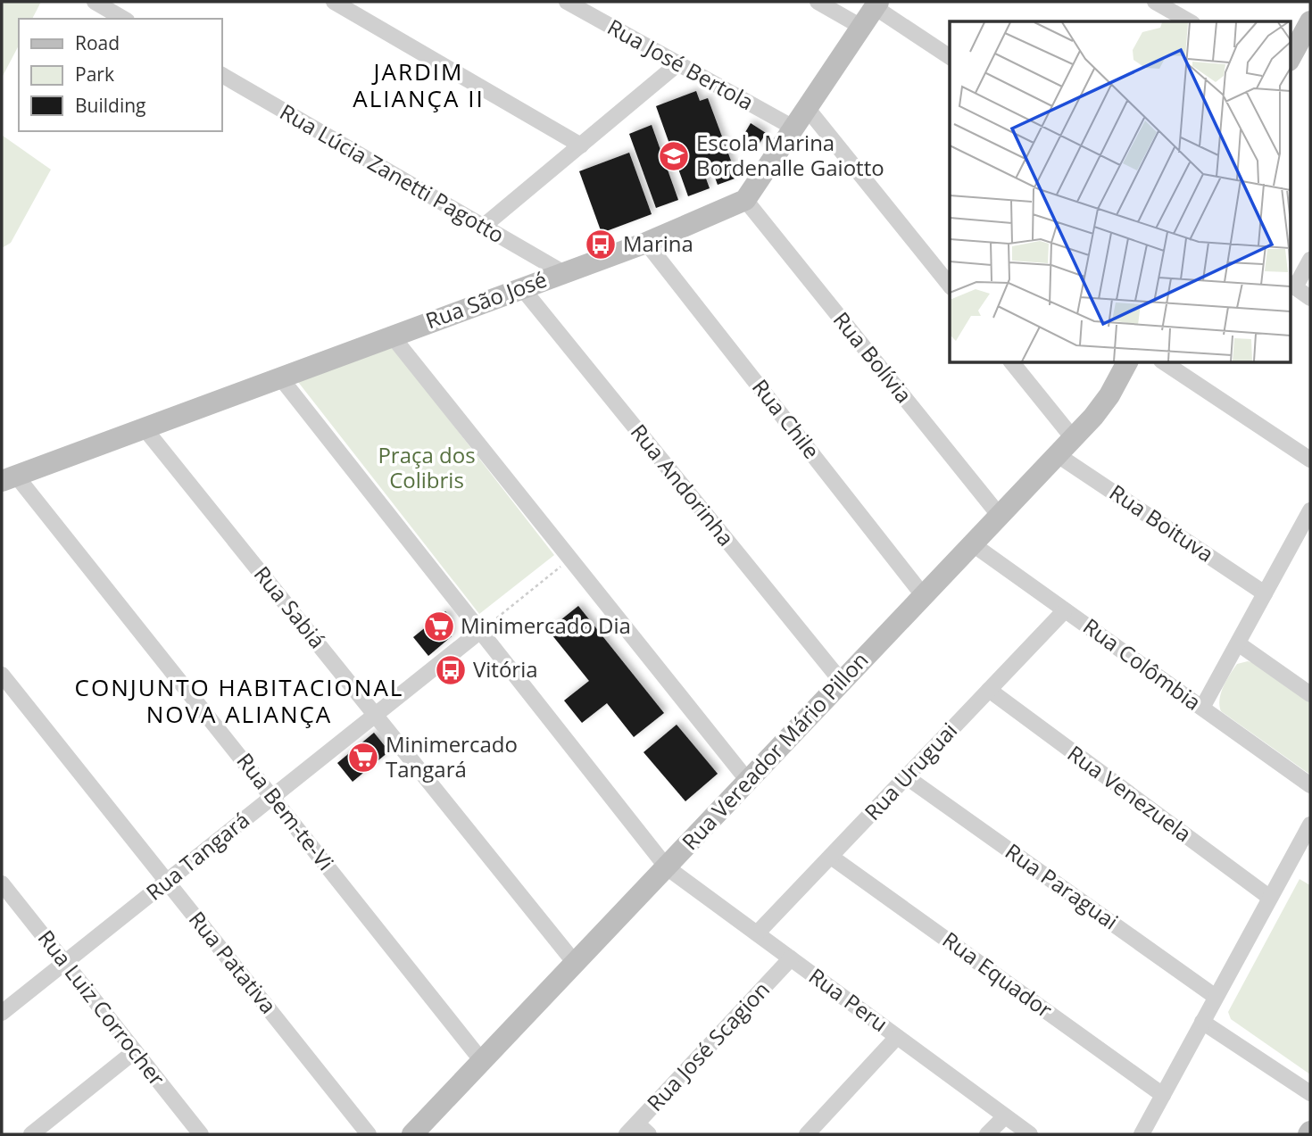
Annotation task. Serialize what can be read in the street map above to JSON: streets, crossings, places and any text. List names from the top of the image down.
{
  "streets": {
    "street": [
      "Rua José Bertola",
      "Rua Lúcia Zanetti Pagotto",
      "Rua São José",
      "Rua Bolívia",
      "Rua Chile",
      "Rua Andorinha",
      "Rua Boituva",
      "Rua Sabiá",
      "Rua Colômbia",
      "Rua Vereador Mário Pillon",
      "Rua Uruguai",
      "Rua Venezuela",
      "Rua Bem-te-Vi",
      "Rua Tangará",
      "Rua Paraguai",
      "Rua Patativa",
      "Rua Equador",
      "Rua Peru",
      "Rua Luiz Corrocher",
      "Rua José Scagion"
    ]
  },
  "crossings": [
    ["Rua Lúcia Zanetti Pagotto", "Rua São José"],
    ["Rua São José", "Rua Bolívia"],
    ["Rua São José", "Rua Chile"],
    ["Rua São José", "Rua Andorinha"],
    ["Rua São José", "Rua Sabiá"],
    ["Rua São José", "Rua Bem-te-Vi"],
    ["Rua Bolívia", "Rua Vereador Mário Pillon"],
    ["Rua Chile", "Rua Vereador Mário Pillon"],
    ["Rua Andorinha", "Rua Vereador Mário Pillon"],
    ["Rua Boituva", "Rua Vereador Mário Pillon"],
    ["Rua Sabiá", "Rua Vereador Mário Pillon"],
    ["Rua Sabiá", "Rua Tangará"],
    ["Rua Colômbia", "Rua Vereador Mário Pillon"],
    ["Rua Colômbia", "Rua Uruguai"],
    ["Rua Vereador Mário Pillon", "Rua Bem-te-Vi"],
    ["Rua Vereador Mário Pillon", "Rua Peru"],
    ["Rua Uruguai", "Rua Venezuela"],
    ["Rua Uruguai", "Rua Paraguai"],
    ["Rua Uruguai", "Rua Equador"],
    ["Rua Uruguai", "Rua Peru"],
    ["Rua Bem-te-Vi", "Rua Tangará"],
    ["Rua Tangará", "Rua Patativa"],
    ["Rua Tangará", "Rua Luiz Corrocher"],
    ["Rua Peru", "Rua José Scagion"]
  ],
  "districts": ["JARDIM ALIANÇA II", "CONJUNTO HABITACIONAL NOVA ALIANÇA"],
  "parks": ["Praça dos Colibris"],
  "places": {
    "school or university": ["Escola Marina Bordenalle Gaiotto"],
    "bus stop": ["Marina", "Vitória"],
    "supermarket": ["Minimercado Dia", "Minimercado Tangará"]
  },
  "legend": ["Road", "Park", "Building"]
}
